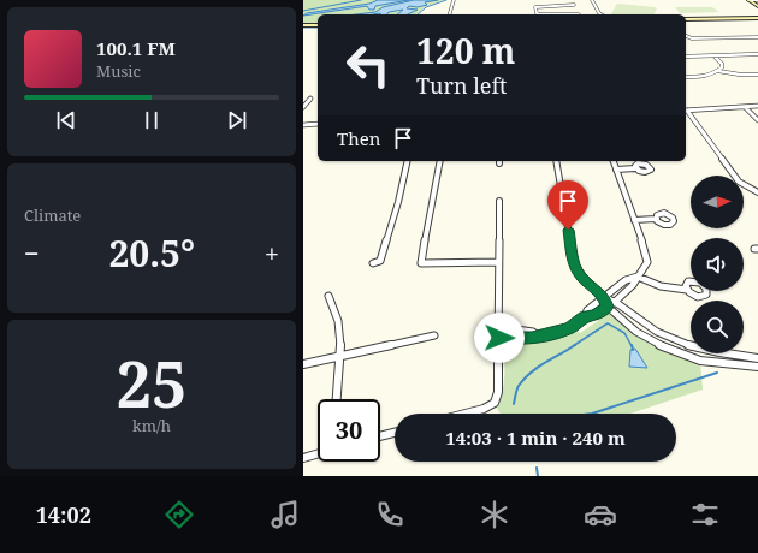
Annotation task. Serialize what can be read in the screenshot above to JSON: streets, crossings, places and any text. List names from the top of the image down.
{
  "north": "right",
  "page": {
    "turn": ["120 m", "Turn left"],
    "song": ["100.1 FM", "Music"],
    "then": "Then",
    "tile": [
      "Climate",
      ["25", "km/h"]
    ],
    "heat": ["−", "20.5°", "+"],
    "limit": "30",
    "trip": "14:03 · 1 min · 240 m",
    "tabs": "14:02"
  }
}
